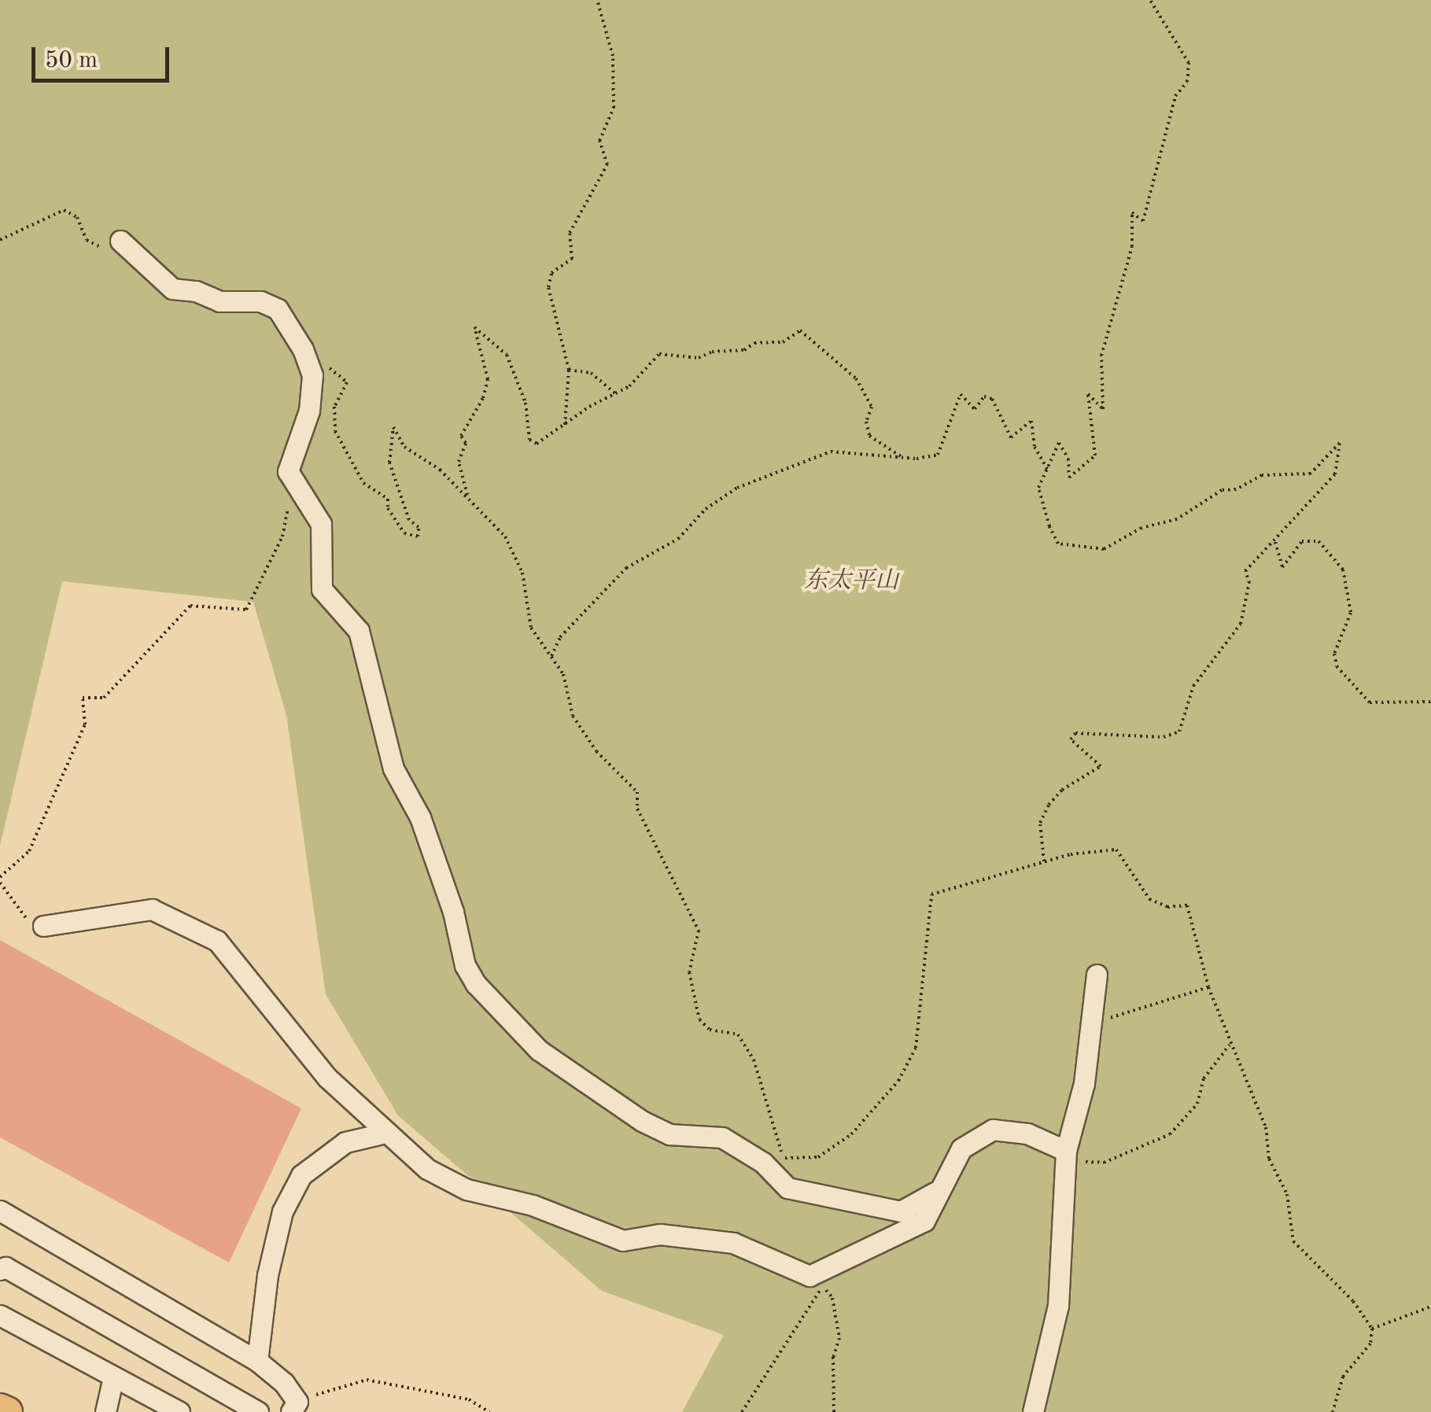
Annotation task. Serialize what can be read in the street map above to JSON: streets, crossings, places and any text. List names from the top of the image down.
{
  "parks": ["东太平山"],
  "scale_bar": "50 m"
}
